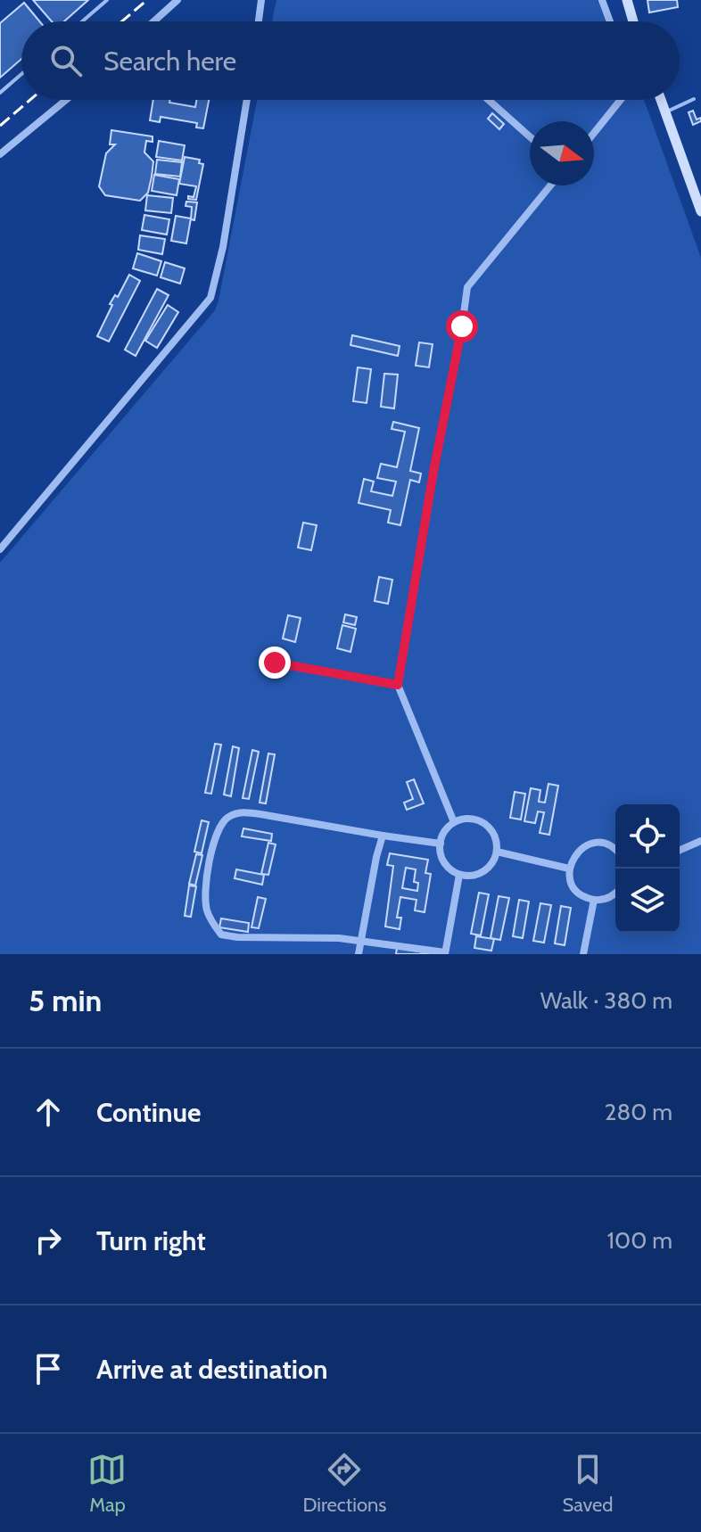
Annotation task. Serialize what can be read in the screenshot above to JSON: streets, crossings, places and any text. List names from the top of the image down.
{
  "north": "right",
  "page": {
    "search": "Search here",
    "heading": ["5 min", "Walk · 380 m"],
    "list": [
      ["Continue", "280 m"],
      ["Turn right", "100 m"],
      "Arrive at destination"
    ],
    "nav": ["Map", "Directions", "Saved"]
  }
}
